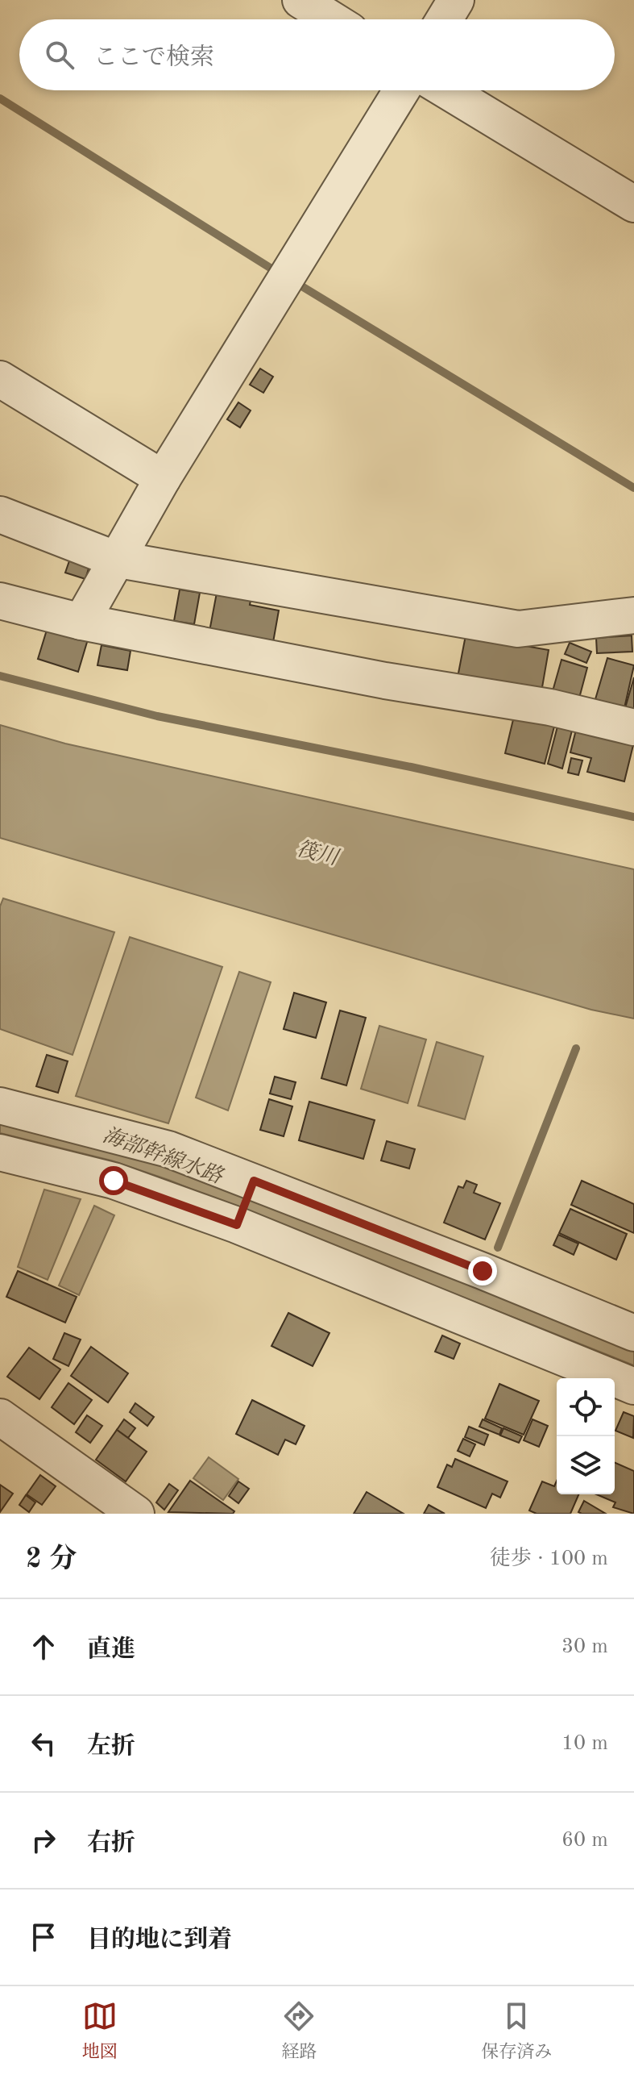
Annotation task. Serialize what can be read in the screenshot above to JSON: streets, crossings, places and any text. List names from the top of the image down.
{
  "water": ["筏川", "海部幹線水路"],
  "page": {
    "search": "ここで検索",
    "heading": ["2 分", "徒歩 · 100 m"],
    "list": [
      ["直進", "30 m"],
      ["左折", "10 m"],
      ["右折", "60 m"],
      "目的地に到着"
    ],
    "nav": ["地図", "経路", "保存済み"]
  }
}
